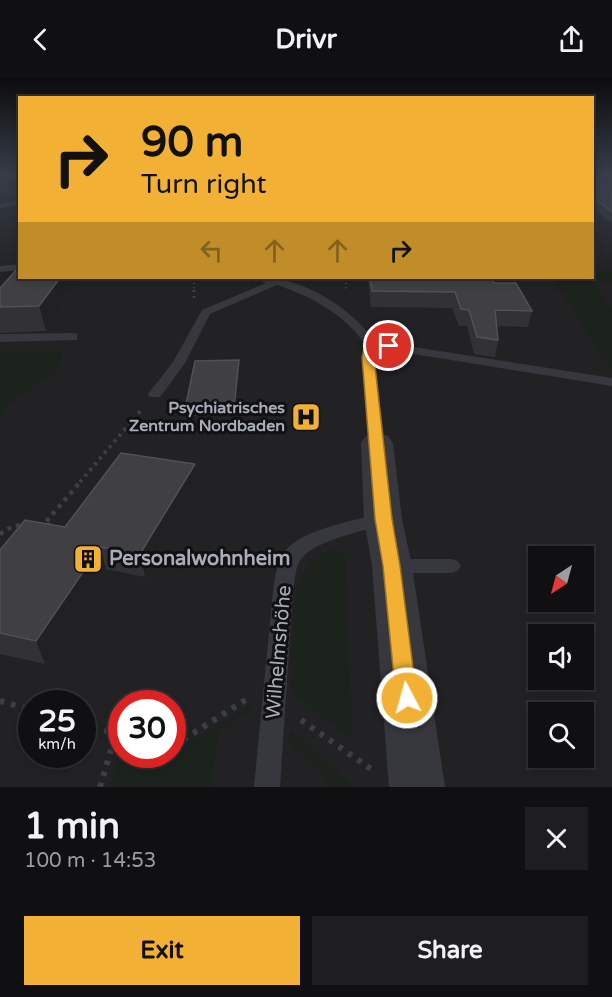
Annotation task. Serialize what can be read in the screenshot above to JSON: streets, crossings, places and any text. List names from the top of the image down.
{
  "streets": {
    "lane": ["Wilhelmshöhe"]
  },
  "places": {
    "hospital": ["Psychiatrisches Zentrum Nordbaden"],
    "building": ["Personalwohnheim"]
  },
  "north": "bottom left",
  "page": {
    "header": "Drivr",
    "turn": ["90 m", "Turn right"],
    "speed": "25 km/h",
    "limit": "30",
    "heading": ["1 min", "100 m · 14:53"],
    "buttons": ["Exit", "Share"]
  }
}
